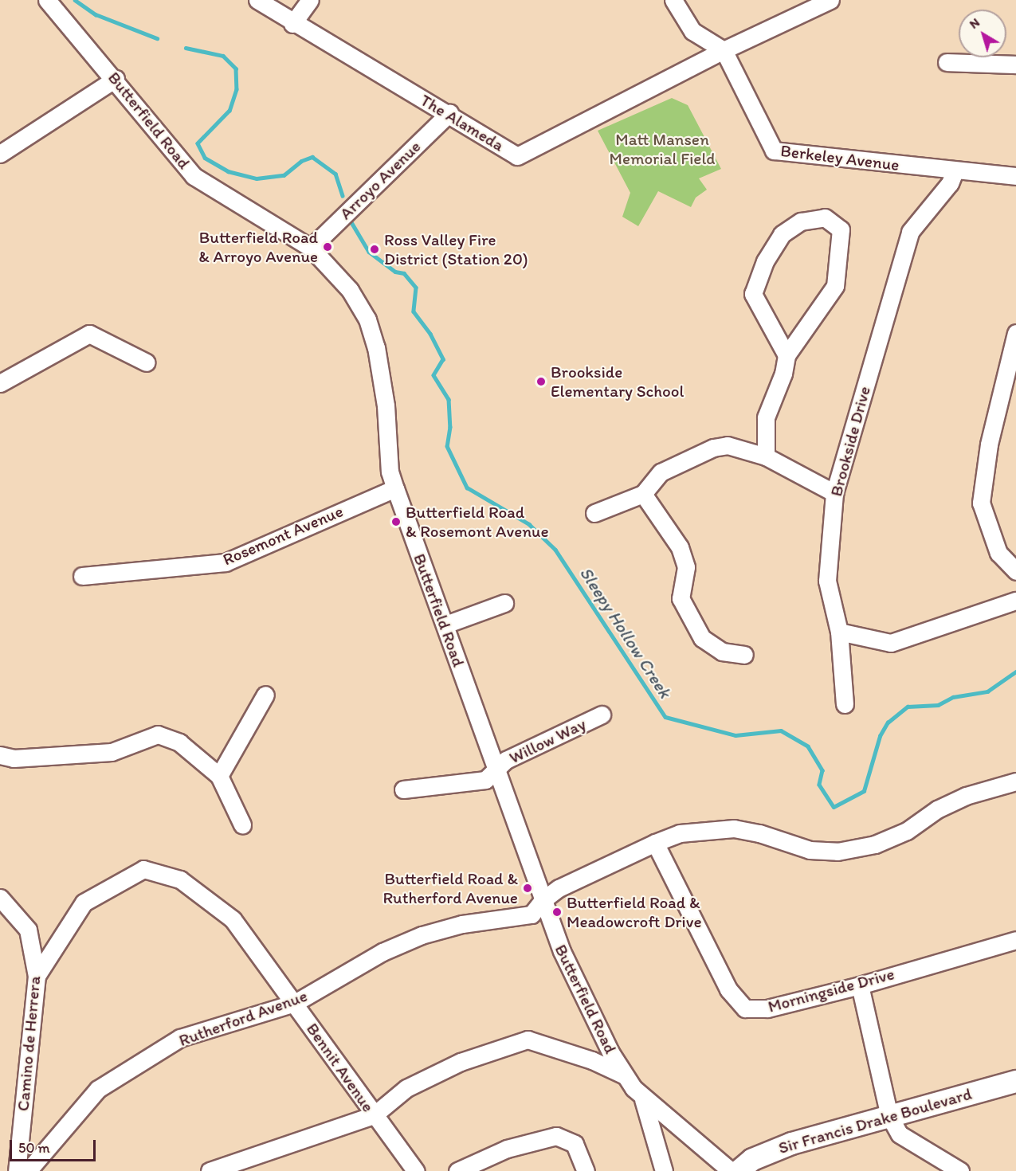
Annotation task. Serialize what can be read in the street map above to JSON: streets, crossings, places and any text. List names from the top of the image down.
{
  "streets": {
    "main road": ["Sir Francis Drake Boulevard"],
    "street": [
      "Butterfield Road",
      "The Alameda",
      "Berkeley Avenue",
      "Arroyo Avenue",
      "Brookside Drive",
      "Rosemont Avenue",
      "Willow Way",
      "Morningside Drive",
      "Rutherford Avenue",
      "Camino de Herrera",
      "Bennit Avenue"
    ]
  },
  "crossings": [
    ["Butterfield Road", "Arroyo Avenue"],
    ["Butterfield Road", "Rosemont Avenue"],
    ["Butterfield Road", "Willow Way"],
    ["Butterfield Road", "Rutherford Avenue"],
    ["The Alameda", "Berkeley Avenue"],
    ["The Alameda", "Arroyo Avenue"],
    ["Berkeley Avenue", "Brookside Drive"],
    ["Morningside Drive", "Rutherford Avenue"],
    ["Rutherford Avenue", "Bennit Avenue"],
    ["Camino de Herrera", "Bennit Avenue"]
  ],
  "water": ["Sleepy Hollow Creek"],
  "parks": ["Matt Mansen Memorial Field"],
  "places": [
    "Butterfield Road & Arroyo Avenue",
    "Ross Valley Fire District (Station 20)",
    "Brookside Elementary School",
    "Butterfield Road & Rosemont Avenue",
    "Butterfield Road & Rutherford Avenue",
    "Butterfield Road & Meadowcroft Drive"
  ],
  "scale_bar": "50 m",
  "north": "top left"
}
